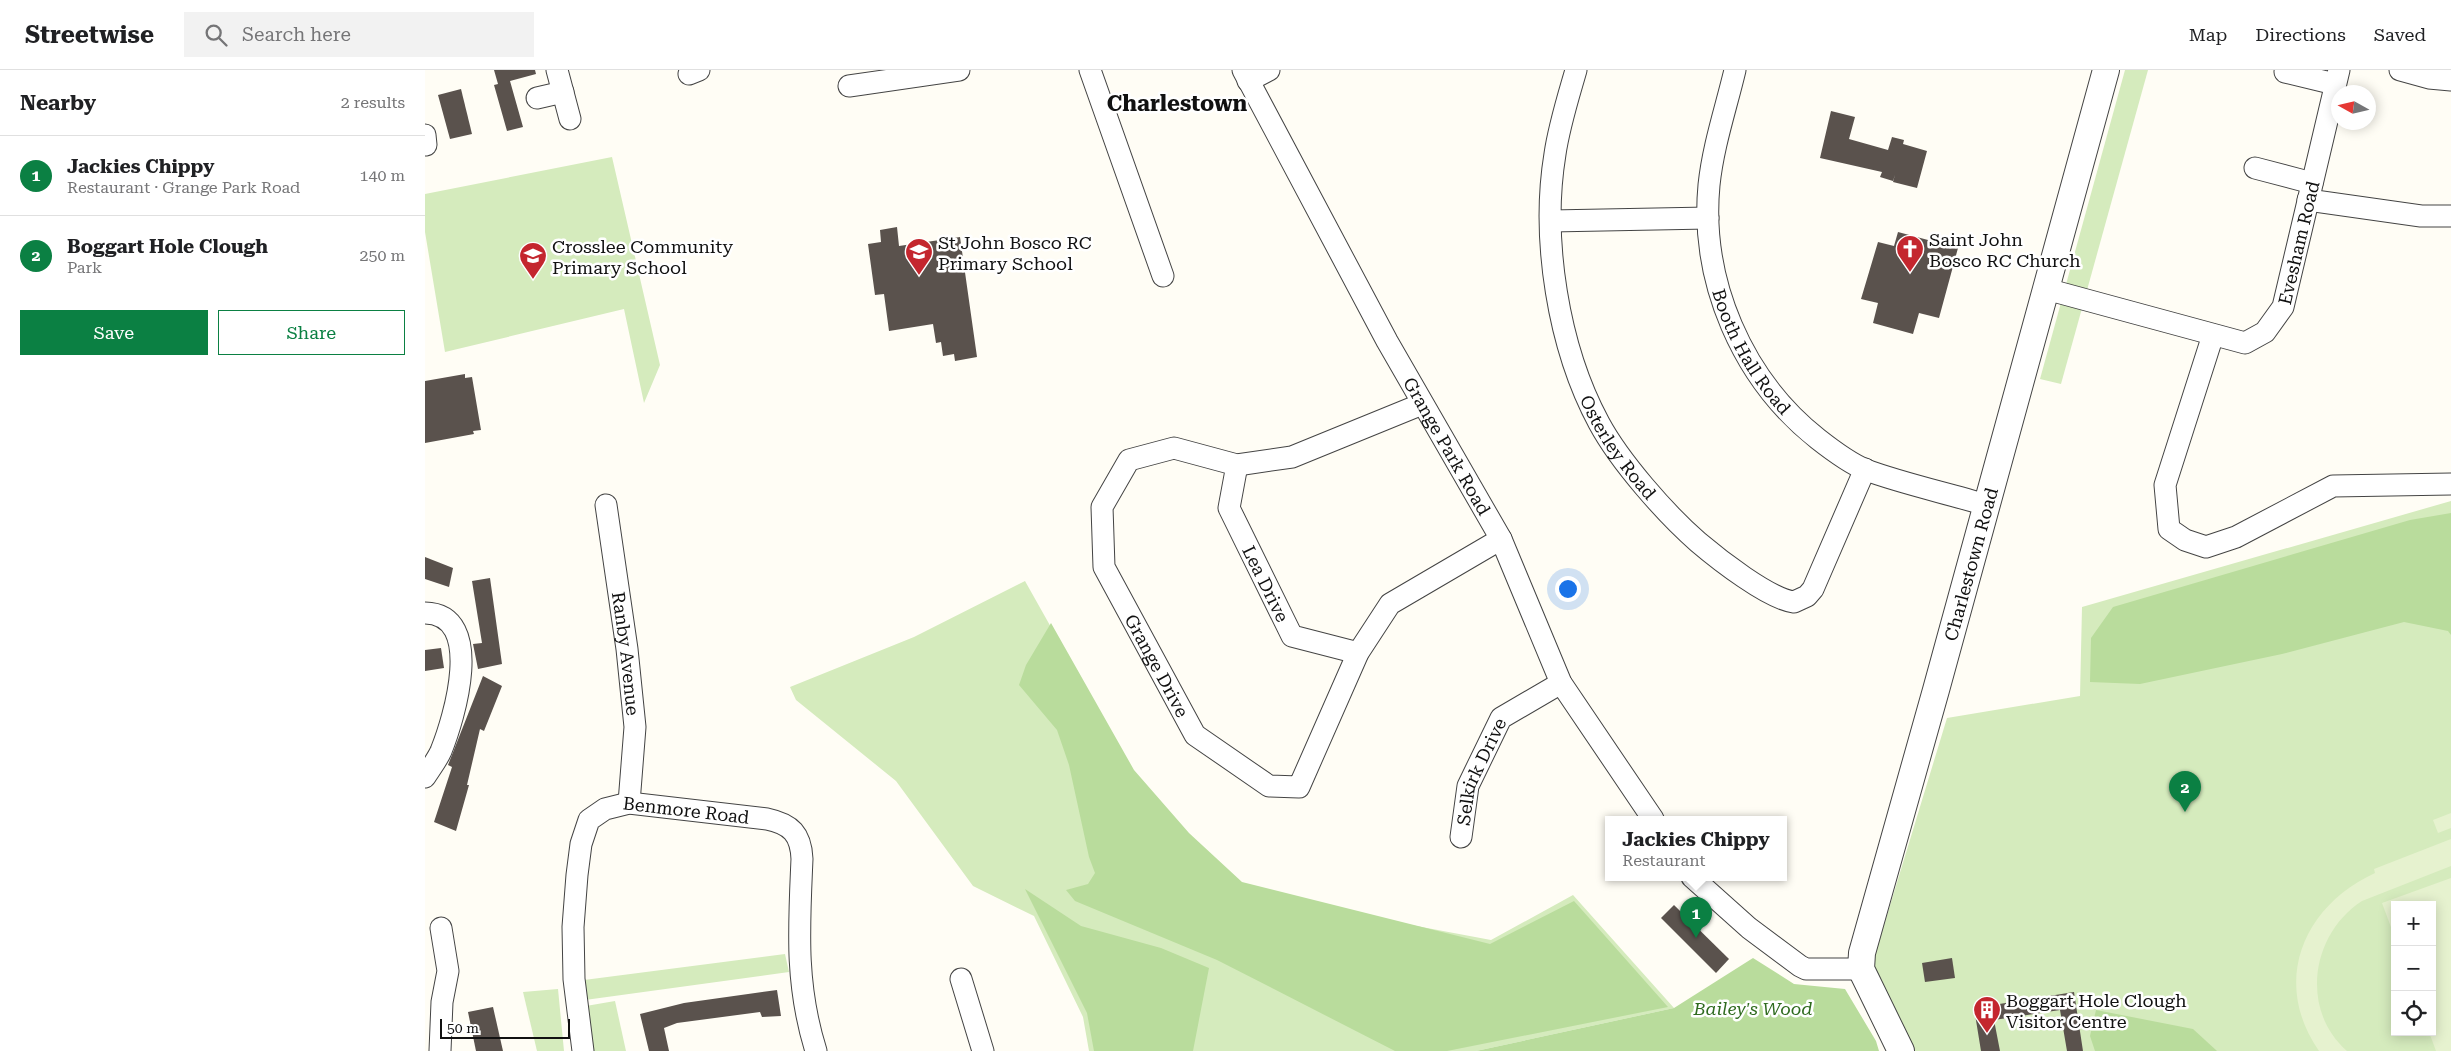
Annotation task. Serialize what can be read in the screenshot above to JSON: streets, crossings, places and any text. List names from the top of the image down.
{
  "streets": {
    "street": [
      "Evesham Road",
      "Booth Hall Road",
      "Osterley Road",
      "Grange Park Road",
      "Charlestown Road",
      "Lea Drive",
      "Ranby Avenue",
      "Grange Drive",
      "Selkirk Drive",
      "Benmore Road"
    ]
  },
  "crossings": [
    ["Evesham Road", "Charlestown Road"],
    ["Booth Hall Road", "Osterley Road"],
    ["Booth Hall Road", "Charlestown Road"],
    ["Grange Park Road", "Grange Drive"],
    ["Grange Park Road", "Selkirk Drive"],
    ["Lea Drive", "Grange Drive"],
    ["Ranby Avenue", "Benmore Road"]
  ],
  "districts": ["Charlestown"],
  "parks": ["Bailey's Wood"],
  "places": {
    "church": ["Saint John Bosco RC Church"],
    "school or university": ["St John Bosco RC Primary School", "Crosslee Community Primary School"],
    "building": ["Boggart Hole Clough Visitor Centre"]
  },
  "scale_bar": "50 m",
  "north": "left",
  "page": {
    "header": "Streetwise",
    "search": "Search here",
    "nav": ["Map", "Directions", "Saved"],
    "heading": ["Nearby", "2 results"],
    "list": [
      {
        "mark": "1",
        "name": "Jackies Chippy",
        "note": "Restaurant · Grange Park Road",
        "value": "140 m"
      },
      {
        "mark": "2",
        "name": "Boggart Hole Clough",
        "note": "Park",
        "value": "250 m"
      }
    ],
    "buttons": ["Save", "Share"],
    "pins": ["2", "1"],
    "popup": ["Jackies Chippy", "Restaurant"],
    "map_buttons": ["+", "−"],
    "scale": "50 m"
  }
}
